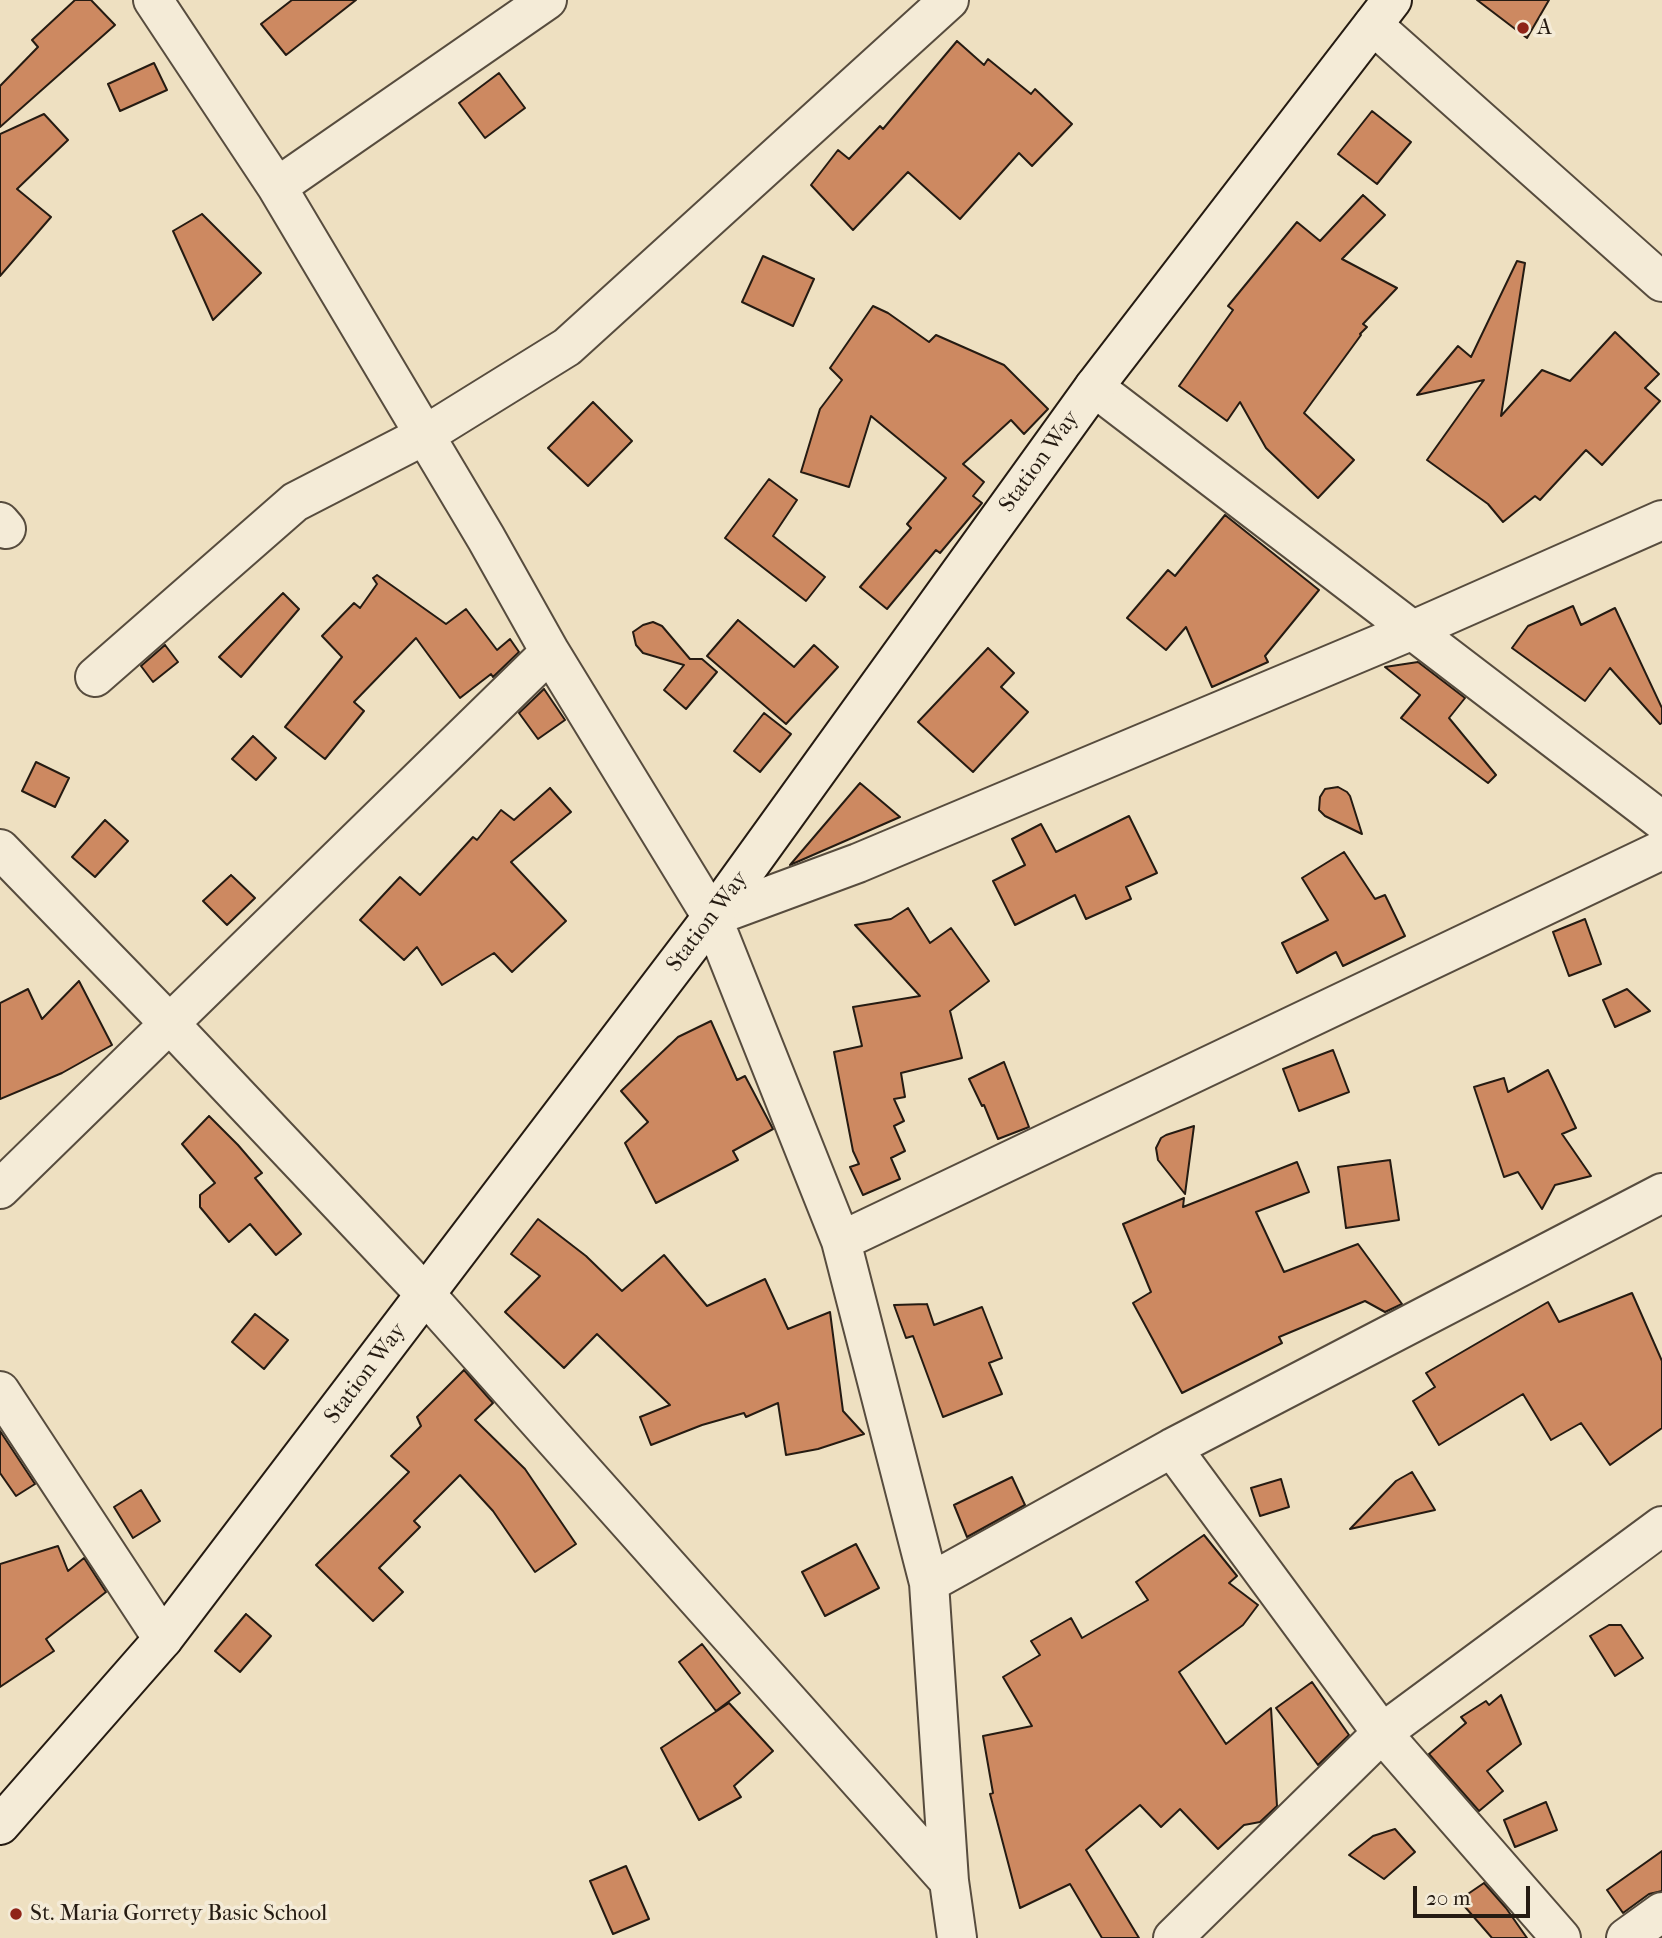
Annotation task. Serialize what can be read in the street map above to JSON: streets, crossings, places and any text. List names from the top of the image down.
{
  "streets": {
    "street": ["Station Way"]
  },
  "places": ["A", "St. Maria Gorrety Basic School"],
  "scale_bar": "20 m"
}
